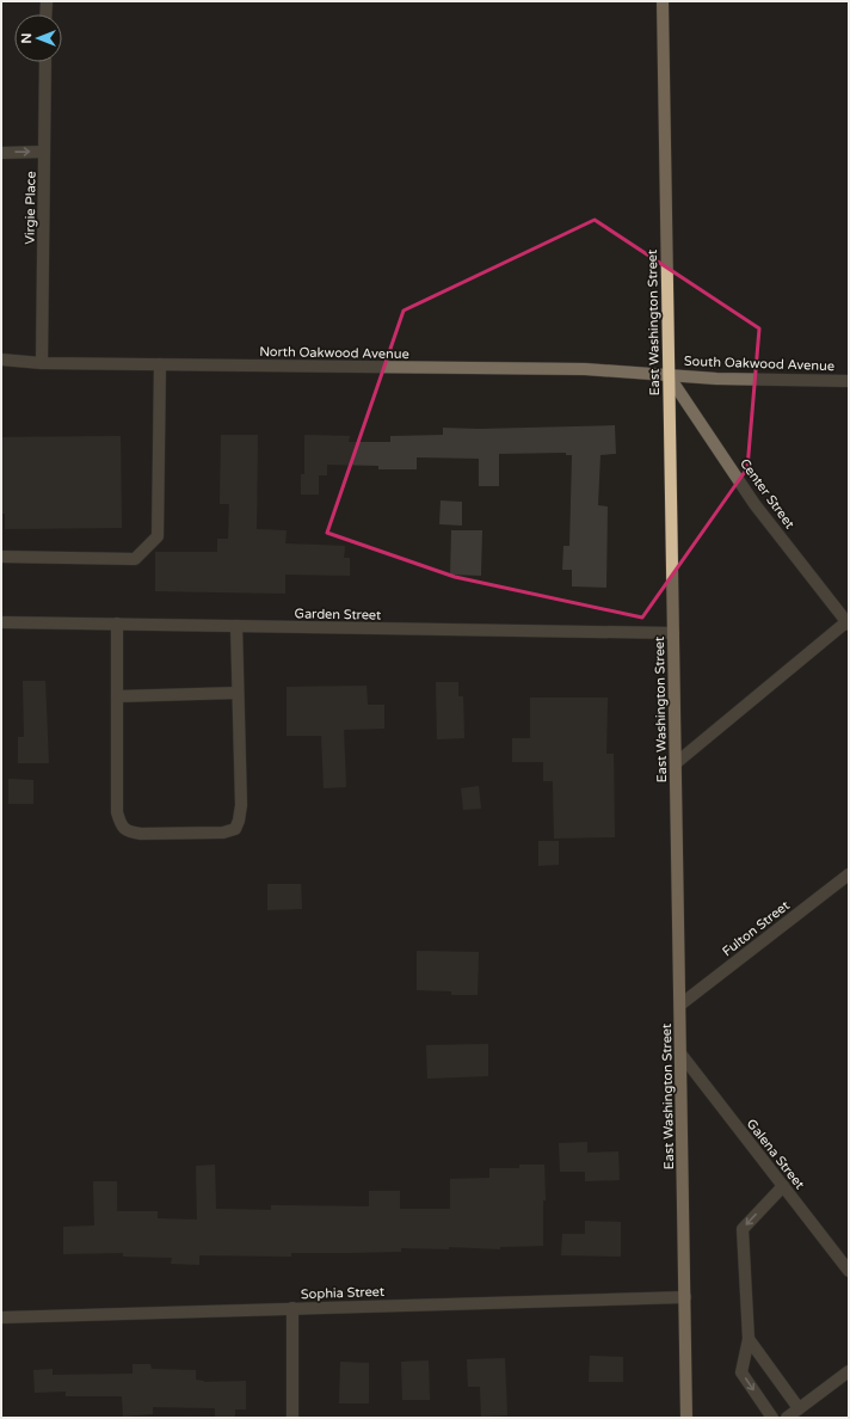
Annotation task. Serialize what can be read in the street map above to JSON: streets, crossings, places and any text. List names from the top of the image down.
{
  "streets": {
    "main road": ["East Washington Street"],
    "street": [
      "Virgie Place",
      "North Oakwood Avenue",
      "South Oakwood Avenue",
      "Center Street",
      "Garden Street",
      "Fulton Street",
      "Galena Street",
      "Sophia Street"
    ]
  },
  "crossings": [
    ["Virgie Place", "North Oakwood Avenue"],
    ["East Washington Street", "North Oakwood Avenue"],
    ["East Washington Street", "South Oakwood Avenue"],
    ["East Washington Street", "Center Street"],
    ["East Washington Street", "Garden Street"],
    ["East Washington Street", "Fulton Street"],
    ["East Washington Street", "Galena Street"],
    ["East Washington Street", "Sophia Street"],
    ["North Oakwood Avenue", "South Oakwood Avenue"],
    ["North Oakwood Avenue", "Center Street"],
    ["South Oakwood Avenue", "Center Street"]
  ],
  "north": "left"
}
